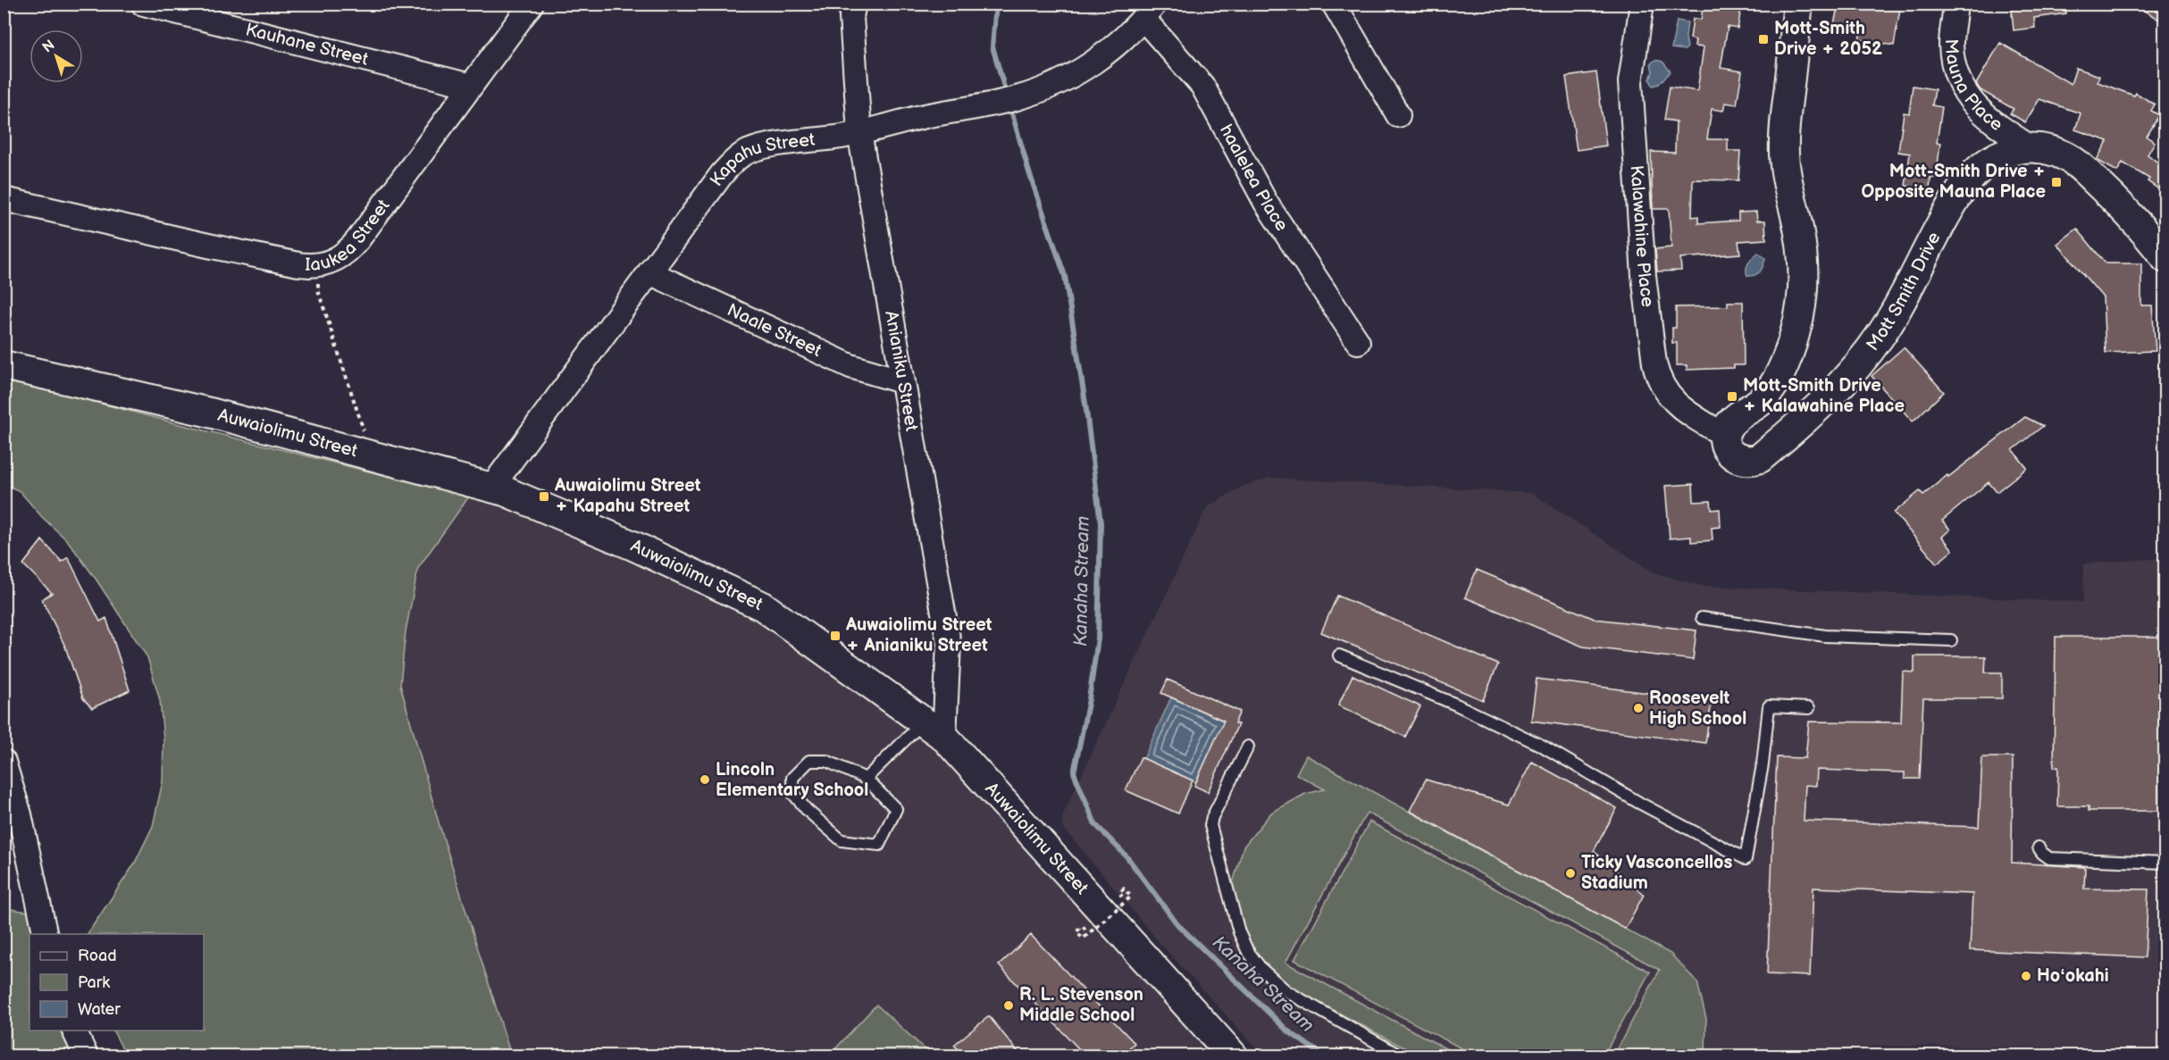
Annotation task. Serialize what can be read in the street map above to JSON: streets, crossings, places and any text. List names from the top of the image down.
{
  "streets": {
    "street": [
      "Kauhane Street",
      "Mauna Place",
      "Kapahu Street",
      "haalelea Place",
      "Iaukea Street",
      "Kalawahine Place",
      "Mott Smith Drive",
      "Naale Street",
      "Anianiku Street",
      "Auwaiolimu Street"
    ]
  },
  "crossings": [
    ["Kauhane Street", "Iaukea Street"],
    ["Mauna Place", "Mott Smith Drive"],
    ["Kapahu Street", "haalelea Place"],
    ["Kapahu Street", "Naale Street"],
    ["Kapahu Street", "Anianiku Street"],
    ["Kapahu Street", "Auwaiolimu Street"],
    ["Kalawahine Place", "Mott Smith Drive"],
    ["Naale Street", "Anianiku Street"],
    ["Anianiku Street", "Auwaiolimu Street"]
  ],
  "water": ["Kanaha Stream"],
  "places": {
    "transit": [
      "Mott-Smith Drive + 2052",
      "Mott-Smith Drive + Opposite Mauna Place",
      "Mott-Smith Drive + Kalawahine Place",
      "Auwaiolimu Street + Kapahu Street",
      "Auwaiolimu Street + Anianiku Street"
    ],
    "other": [
      "Roosevelt High School",
      "Lincoln Elementary School",
      "Ticky Vasconcellos Stadium",
      "Hoʻokahi",
      "R. L. Stevenson Middle School"
    ]
  },
  "legend": ["Road", "Park", "Water"],
  "north": "top left"
}
